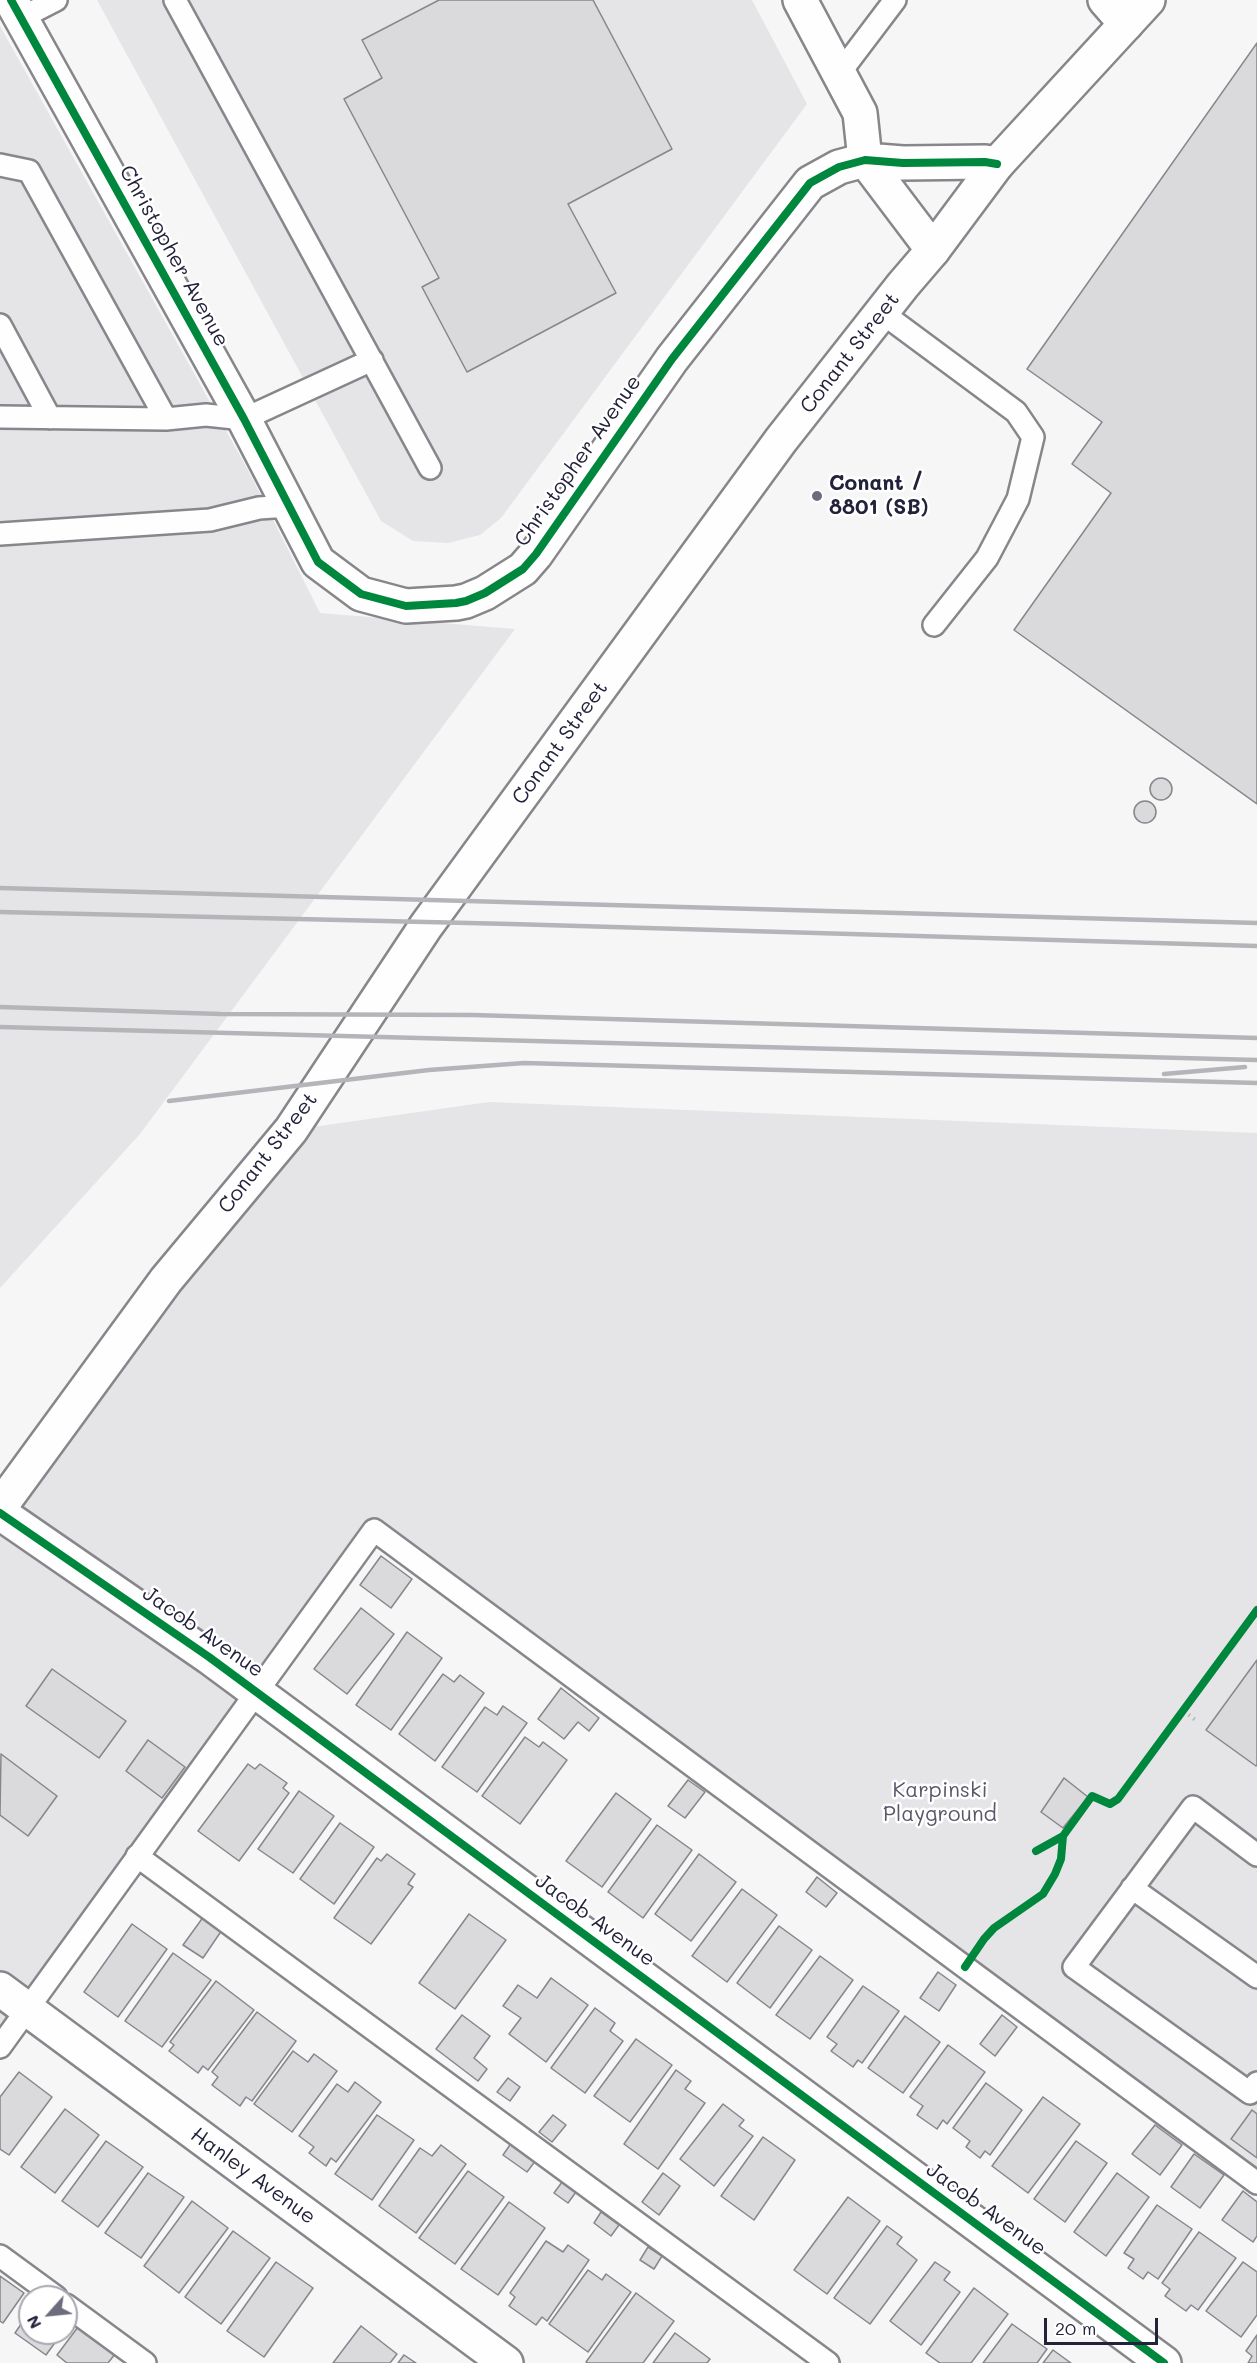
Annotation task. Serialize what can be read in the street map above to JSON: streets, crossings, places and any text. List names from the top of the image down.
{
  "streets": {
    "street": [
      "Christopher Avenue",
      "Conant Street",
      "Jacob Avenue",
      "Hanley Avenue"
    ]
  },
  "crossings": [
    ["Christopher Avenue", "Conant Street"]
  ],
  "parks": ["Karpinski Playground"],
  "places": ["Conant / 8801 (SB)"],
  "scale_bar": "20 m",
  "north": "bottom left"
}
